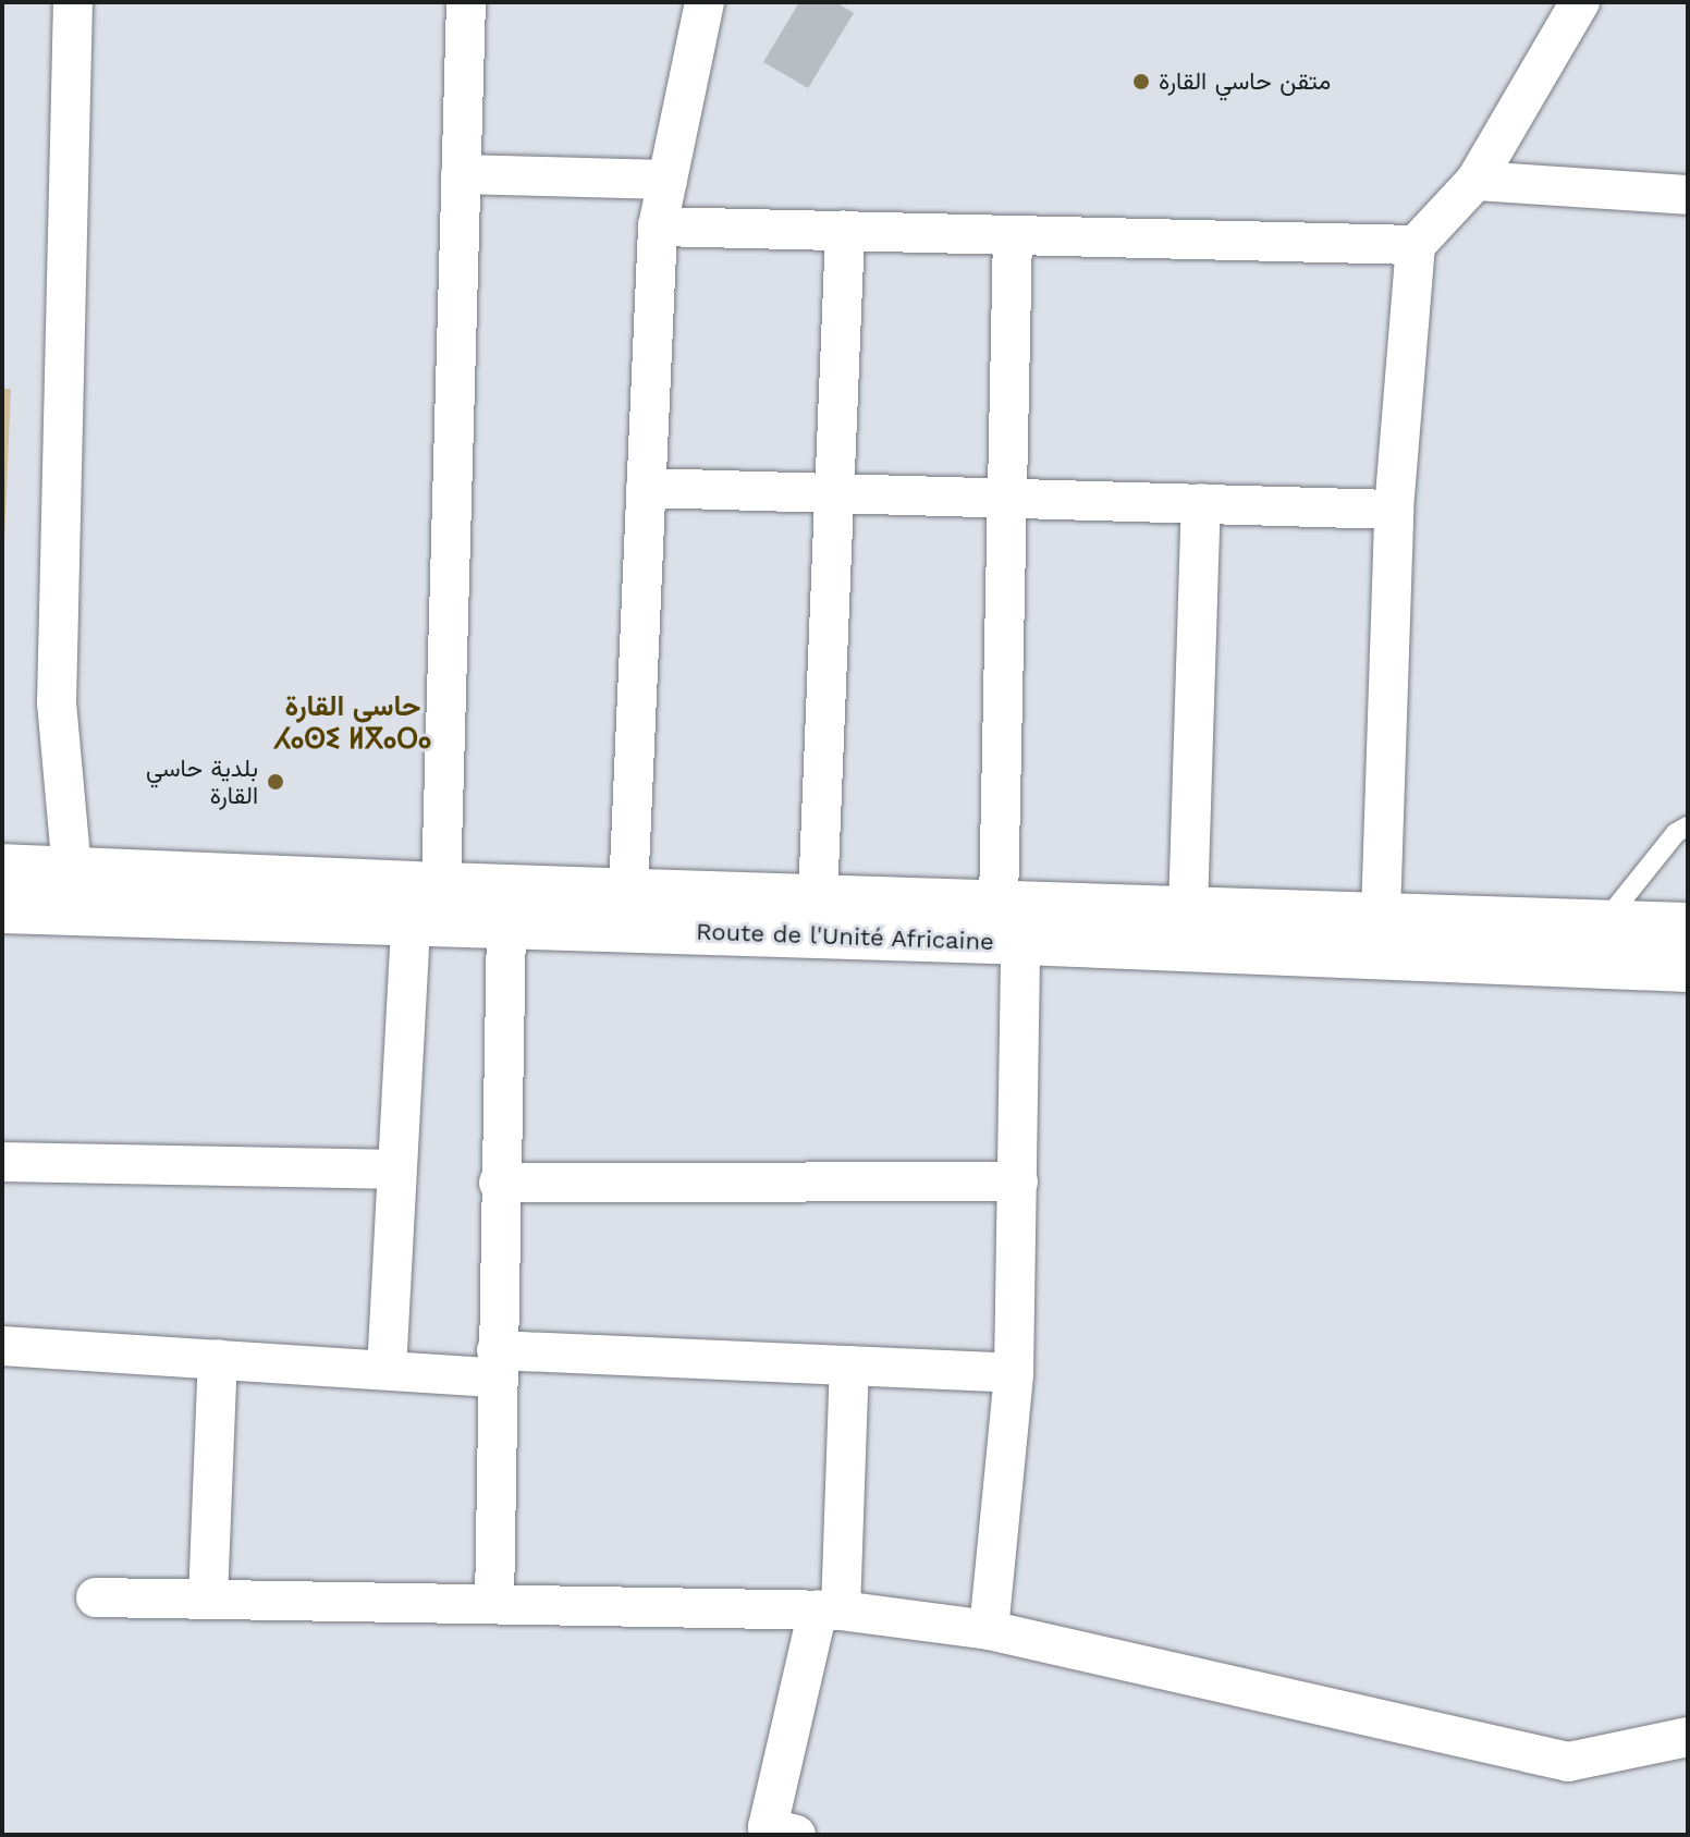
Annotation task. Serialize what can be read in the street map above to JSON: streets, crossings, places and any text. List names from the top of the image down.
{
  "streets": {
    "main road": ["Route de l'Unité Africaine"]
  },
  "districts": ["حاسي القارة ⵃⴰⵙⵉ ⵍⴳⴰⵔⴰ"],
  "places": ["متقن حاسي القارة", "بلدية حاسي القارة"]
}
